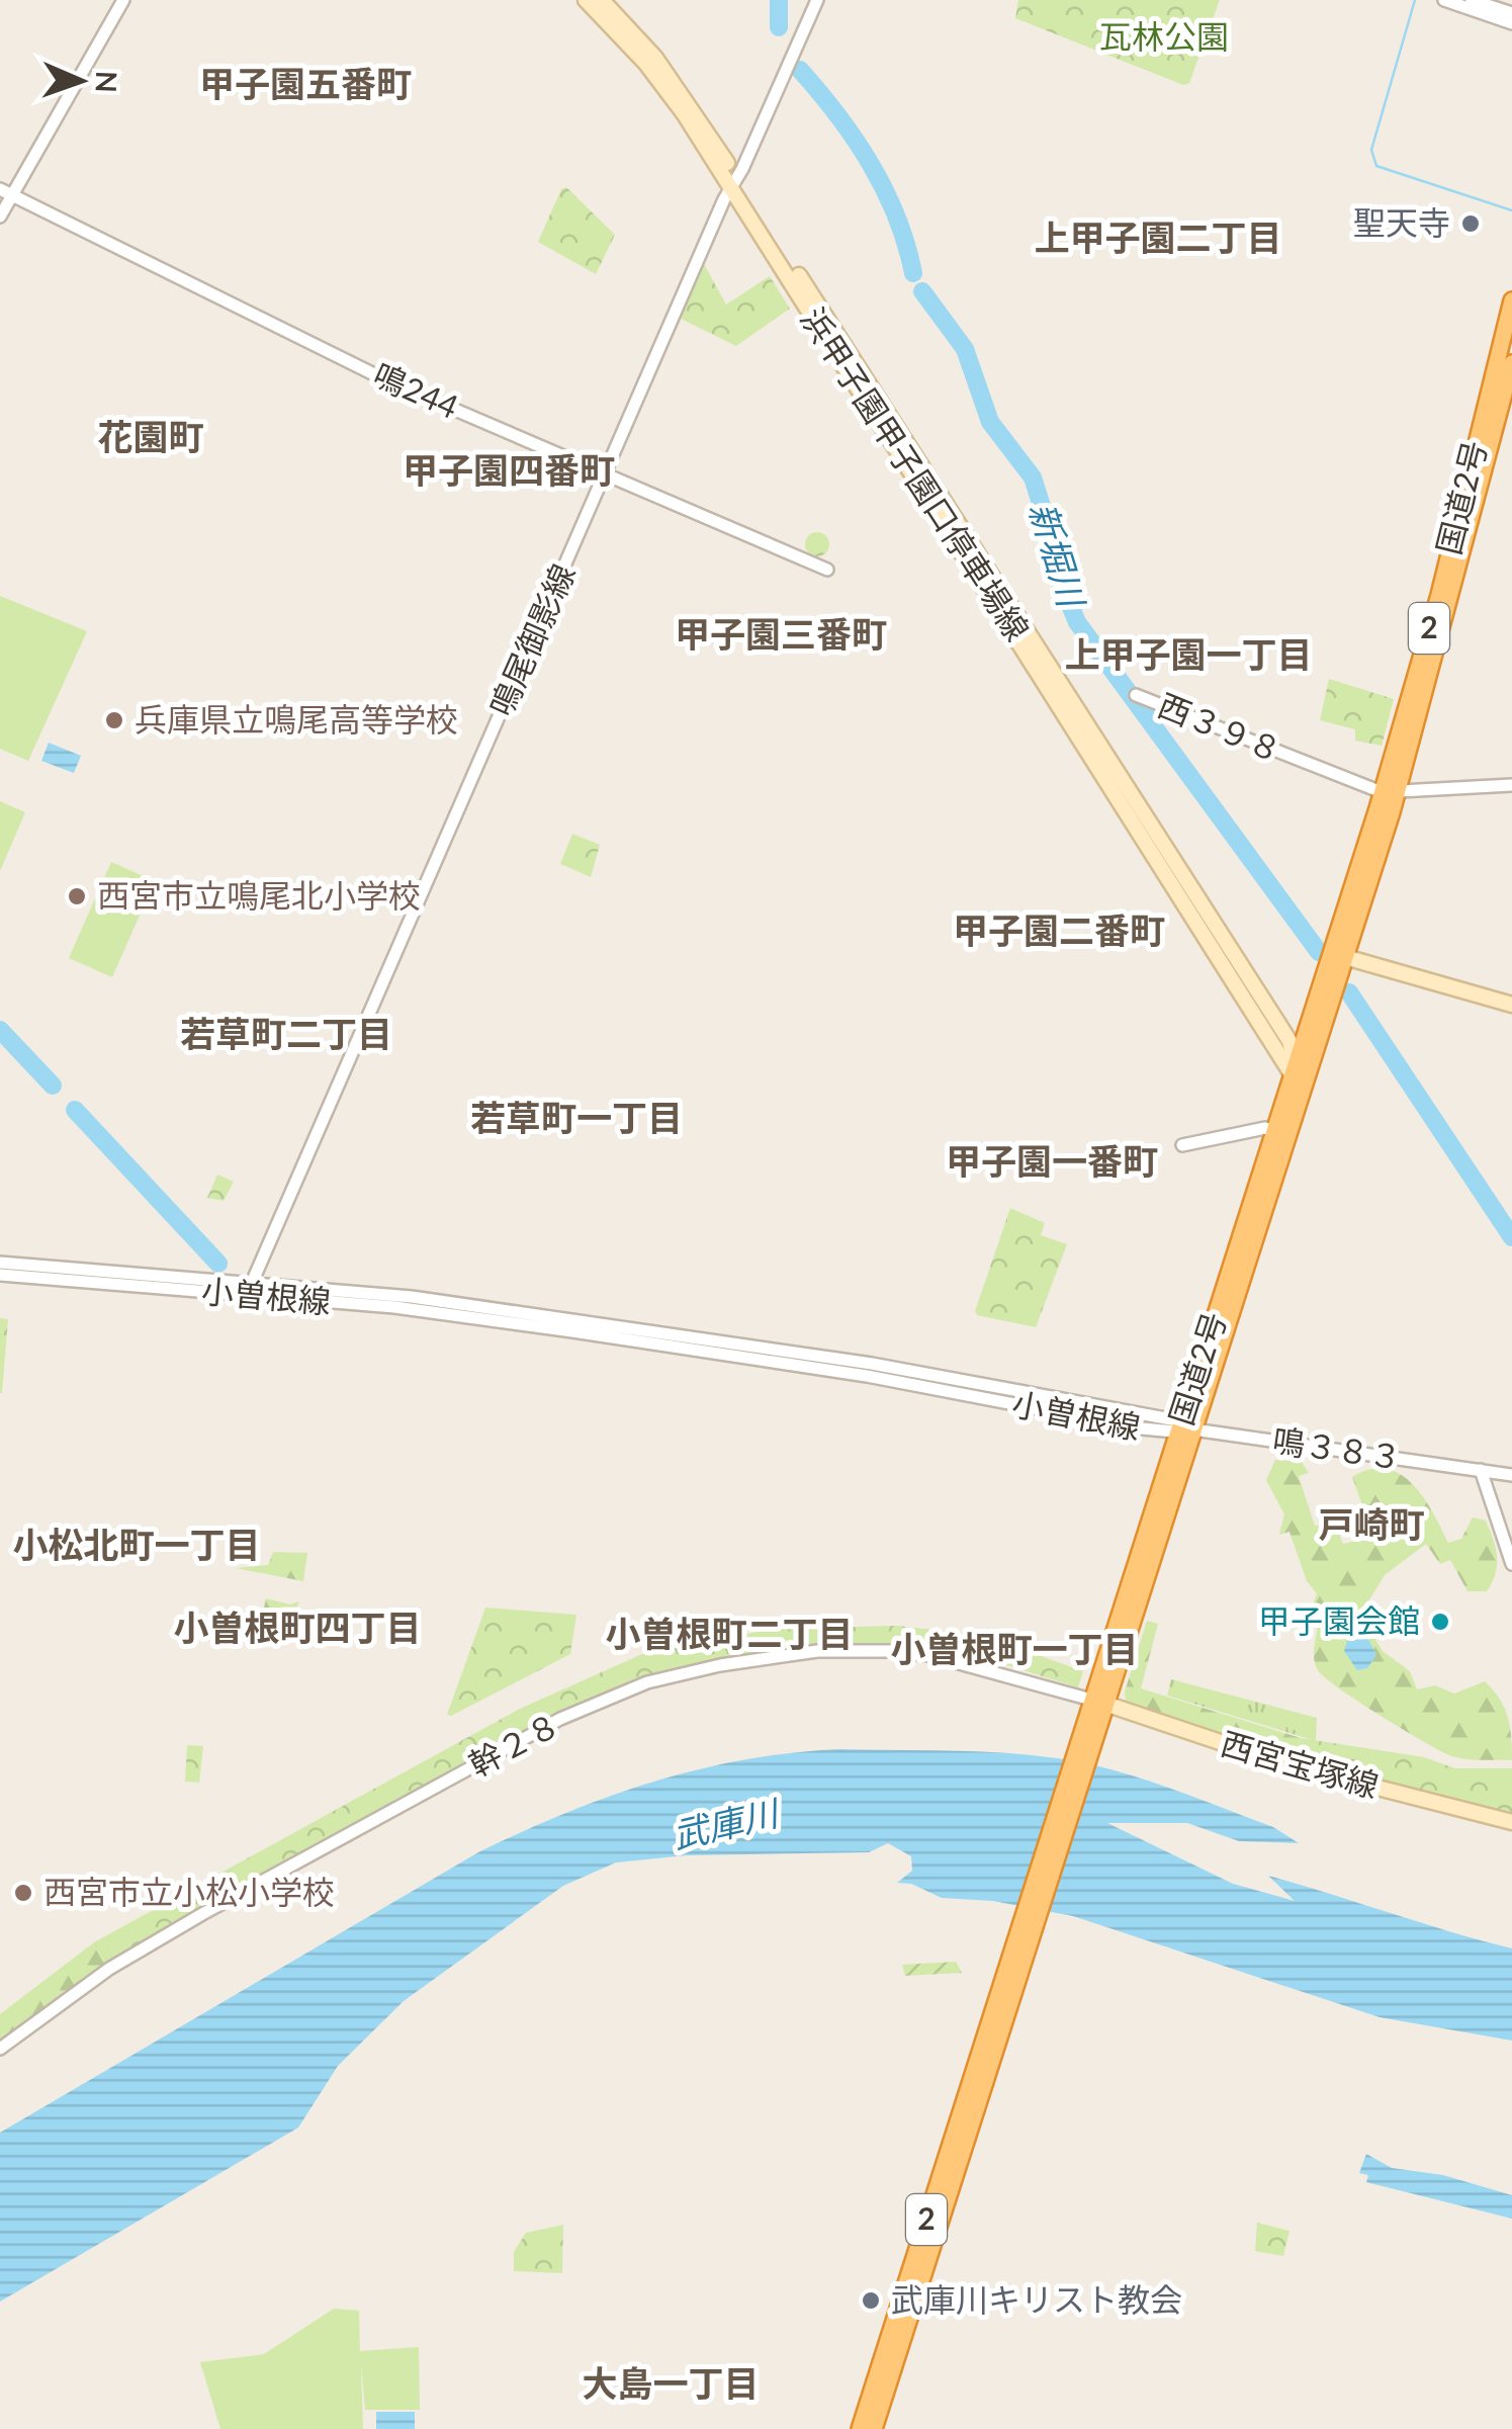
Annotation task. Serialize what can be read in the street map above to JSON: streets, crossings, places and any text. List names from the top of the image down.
{
  "streets": {
    "highway": ["国道2号", "2"],
    "main road": ["浜甲子園甲子園口停車場線", "西宮宝塚線"],
    "street": [
      "鳴244",
      "鳴尾御影線",
      "西３９８",
      "小曽根線",
      "鳴３８３",
      "幹２８"
    ]
  },
  "crossings": [
    ["鳴244", "鳴尾御影線"],
    ["浜甲子園甲子園口停車場線", "国道2号"],
    ["浜甲子園甲子園口停車場線", "鳴尾御影線"],
    ["国道2号", "西３９８"],
    ["国道2号", "小曽根線"],
    ["国道2号", "鳴３８３"],
    ["国道2号", "幹２８"],
    ["国道2号", "西宮宝塚線"],
    ["鳴尾御影線", "小曽根線"],
    ["小曽根線", "鳴３８３"],
    ["幹２８", "西宮宝塚線"]
  ],
  "districts": [
    "甲子園五番町",
    "上甲子園二丁目",
    "花園町",
    "甲子園四番町",
    "甲子園三番町",
    "上甲子園一丁目",
    "甲子園二番町",
    "若草町二丁目",
    "若草町一丁目",
    "甲子園一番町",
    "戸崎町",
    "小松北町一丁目",
    "小曽根町四丁目",
    "小曽根町二丁目",
    "小曽根町一丁目",
    "大島一丁目"
  ],
  "water": ["新堀川", "武庫川"],
  "parks": ["瓦林公園"],
  "places": [
    "聖天寺",
    "兵庫県立鳴尾高等学校",
    "西宮市立鳴尾北小学校",
    "甲子園会館",
    "西宮市立小松小学校",
    "武庫川キリスト教会"
  ],
  "north": "right"
}
